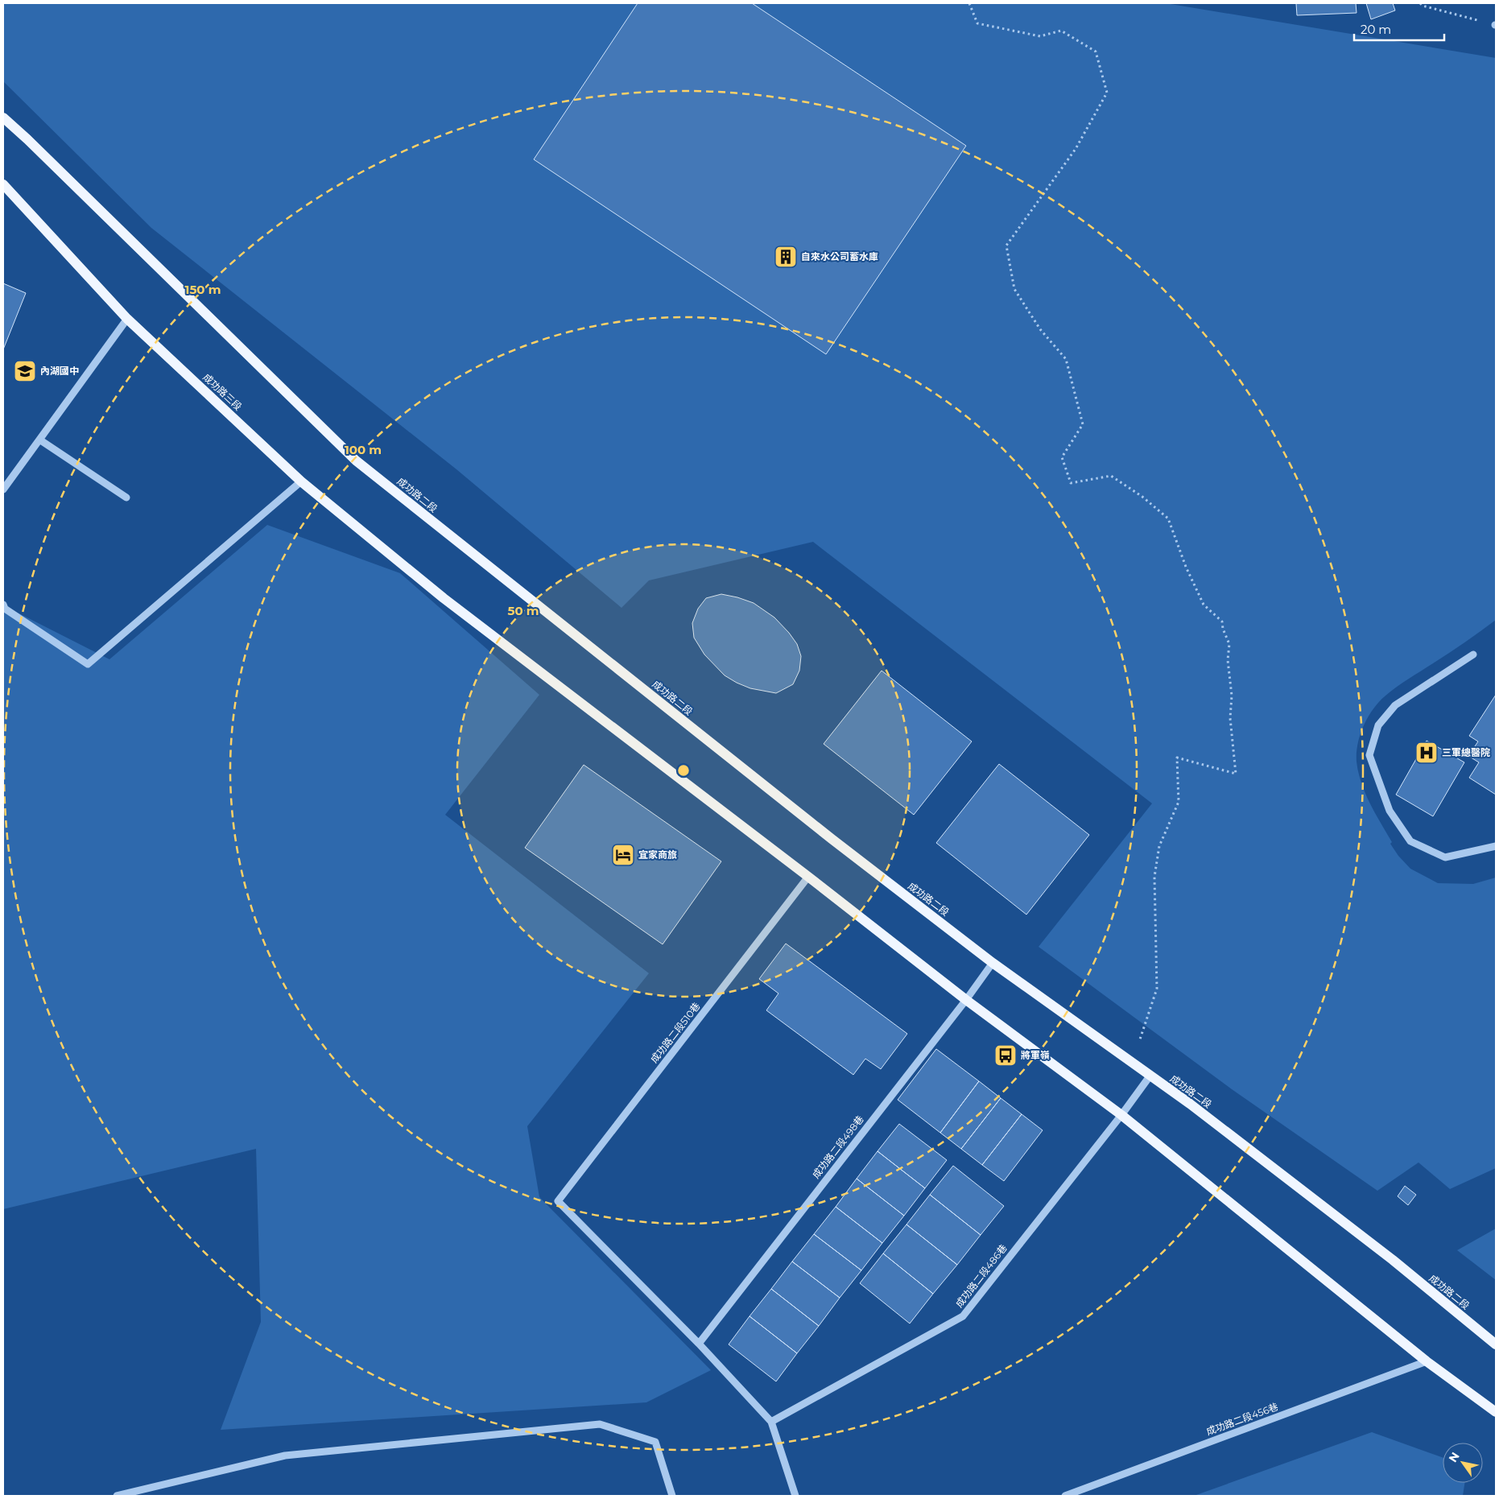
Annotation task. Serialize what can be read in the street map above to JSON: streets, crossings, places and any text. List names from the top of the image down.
{
  "streets": {
    "main road": ["成功路三段", "成功路二段"],
    "street": [
      "成功路二段510巷",
      "成功路二段498巷",
      "成功路二段486巷",
      "成功路二段456巷"
    ]
  },
  "crossings": [
    ["成功路三段", "成功路二段510巷"],
    ["成功路二段", "成功路二段498巷"],
    ["成功路二段", "成功路二段486巷"],
    ["成功路二段510巷", "成功路二段498巷"]
  ],
  "places": {
    "building": ["自來水公司蓄水庫"],
    "school or university": ["內湖國中"],
    "hospital": ["三軍總醫院"],
    "hotel": ["宜家商旅"],
    "bus stop": ["將軍嶺"]
  },
  "scale_bar": "20 m",
  "north": "top left",
  "rings": ["150 m", "100 m", "50 m"]
}
